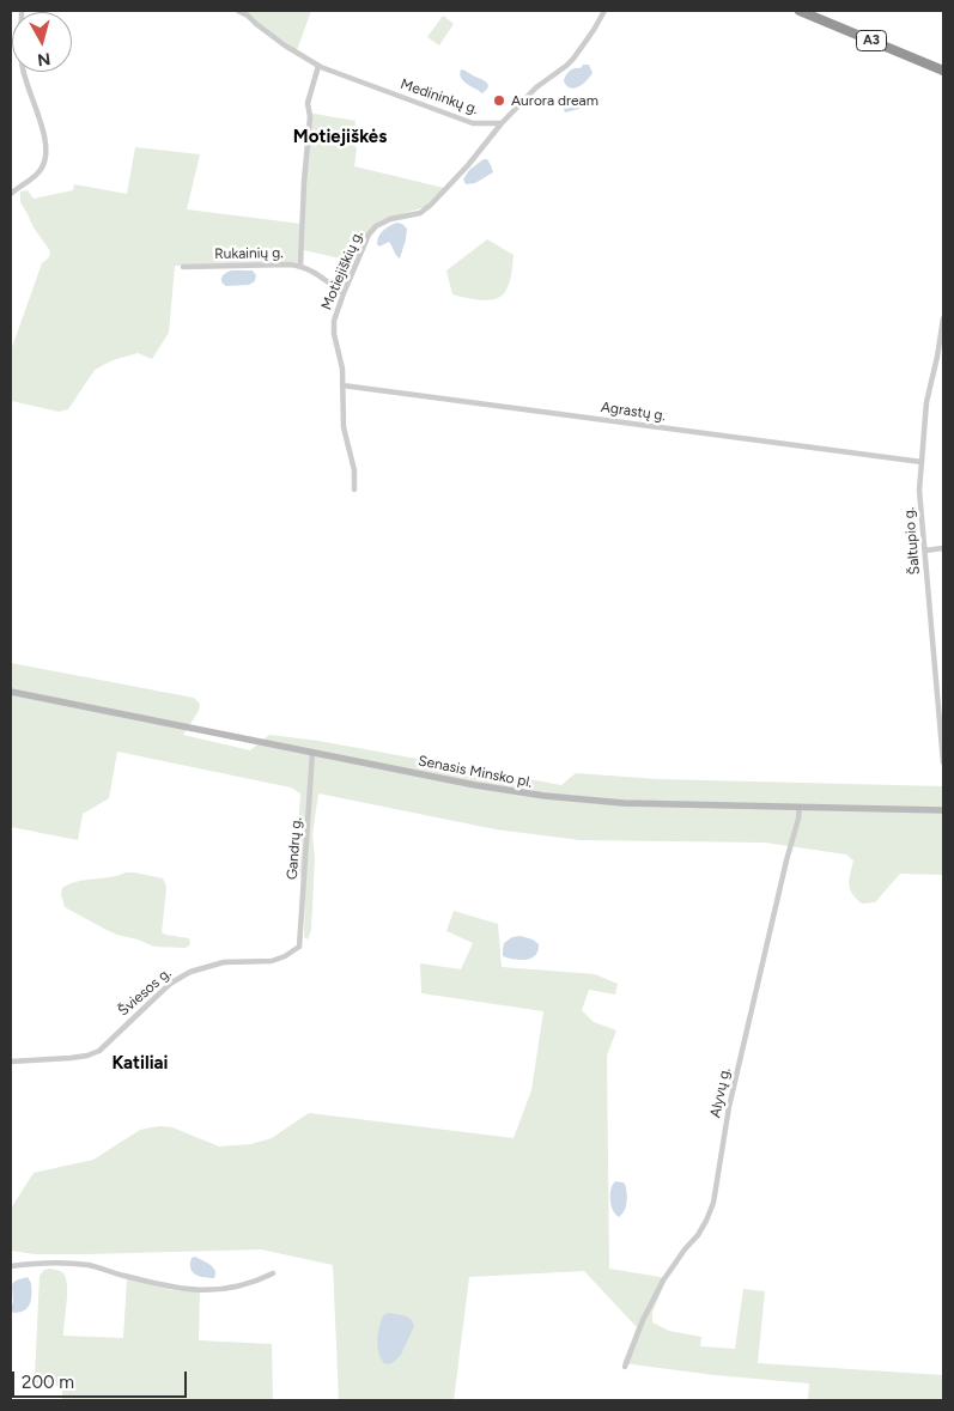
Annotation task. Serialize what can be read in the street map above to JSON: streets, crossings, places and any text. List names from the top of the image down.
{
  "streets": {
    "highway": ["A3"],
    "main road": ["Senasis Minsko pl."],
    "street": [
      "Medininkų g.",
      "Rukainių g.",
      "Motiejiškių g.",
      "Agrastų g.",
      "Šaltupio g.",
      "Gandrų g.",
      "Šviesos g.",
      "Alyvų g."
    ]
  },
  "crossings": [
    ["Medininkų g.", "Motiejiškių g."],
    ["Rukainių g.", "Motiejiškių g."],
    ["Motiejiškių g.", "Agrastų g."],
    ["Agrastų g.", "Šaltupio g."],
    ["Senasis Minsko pl.", "Gandrų g."],
    ["Senasis Minsko pl.", "Alyvų g."],
    ["Gandrų g.", "Šviesos g."]
  ],
  "districts": ["Motiejiškės", "Katiliai"],
  "places": ["Aurora dream"],
  "scale_bar": "200 m",
  "north": "bottom"
}
